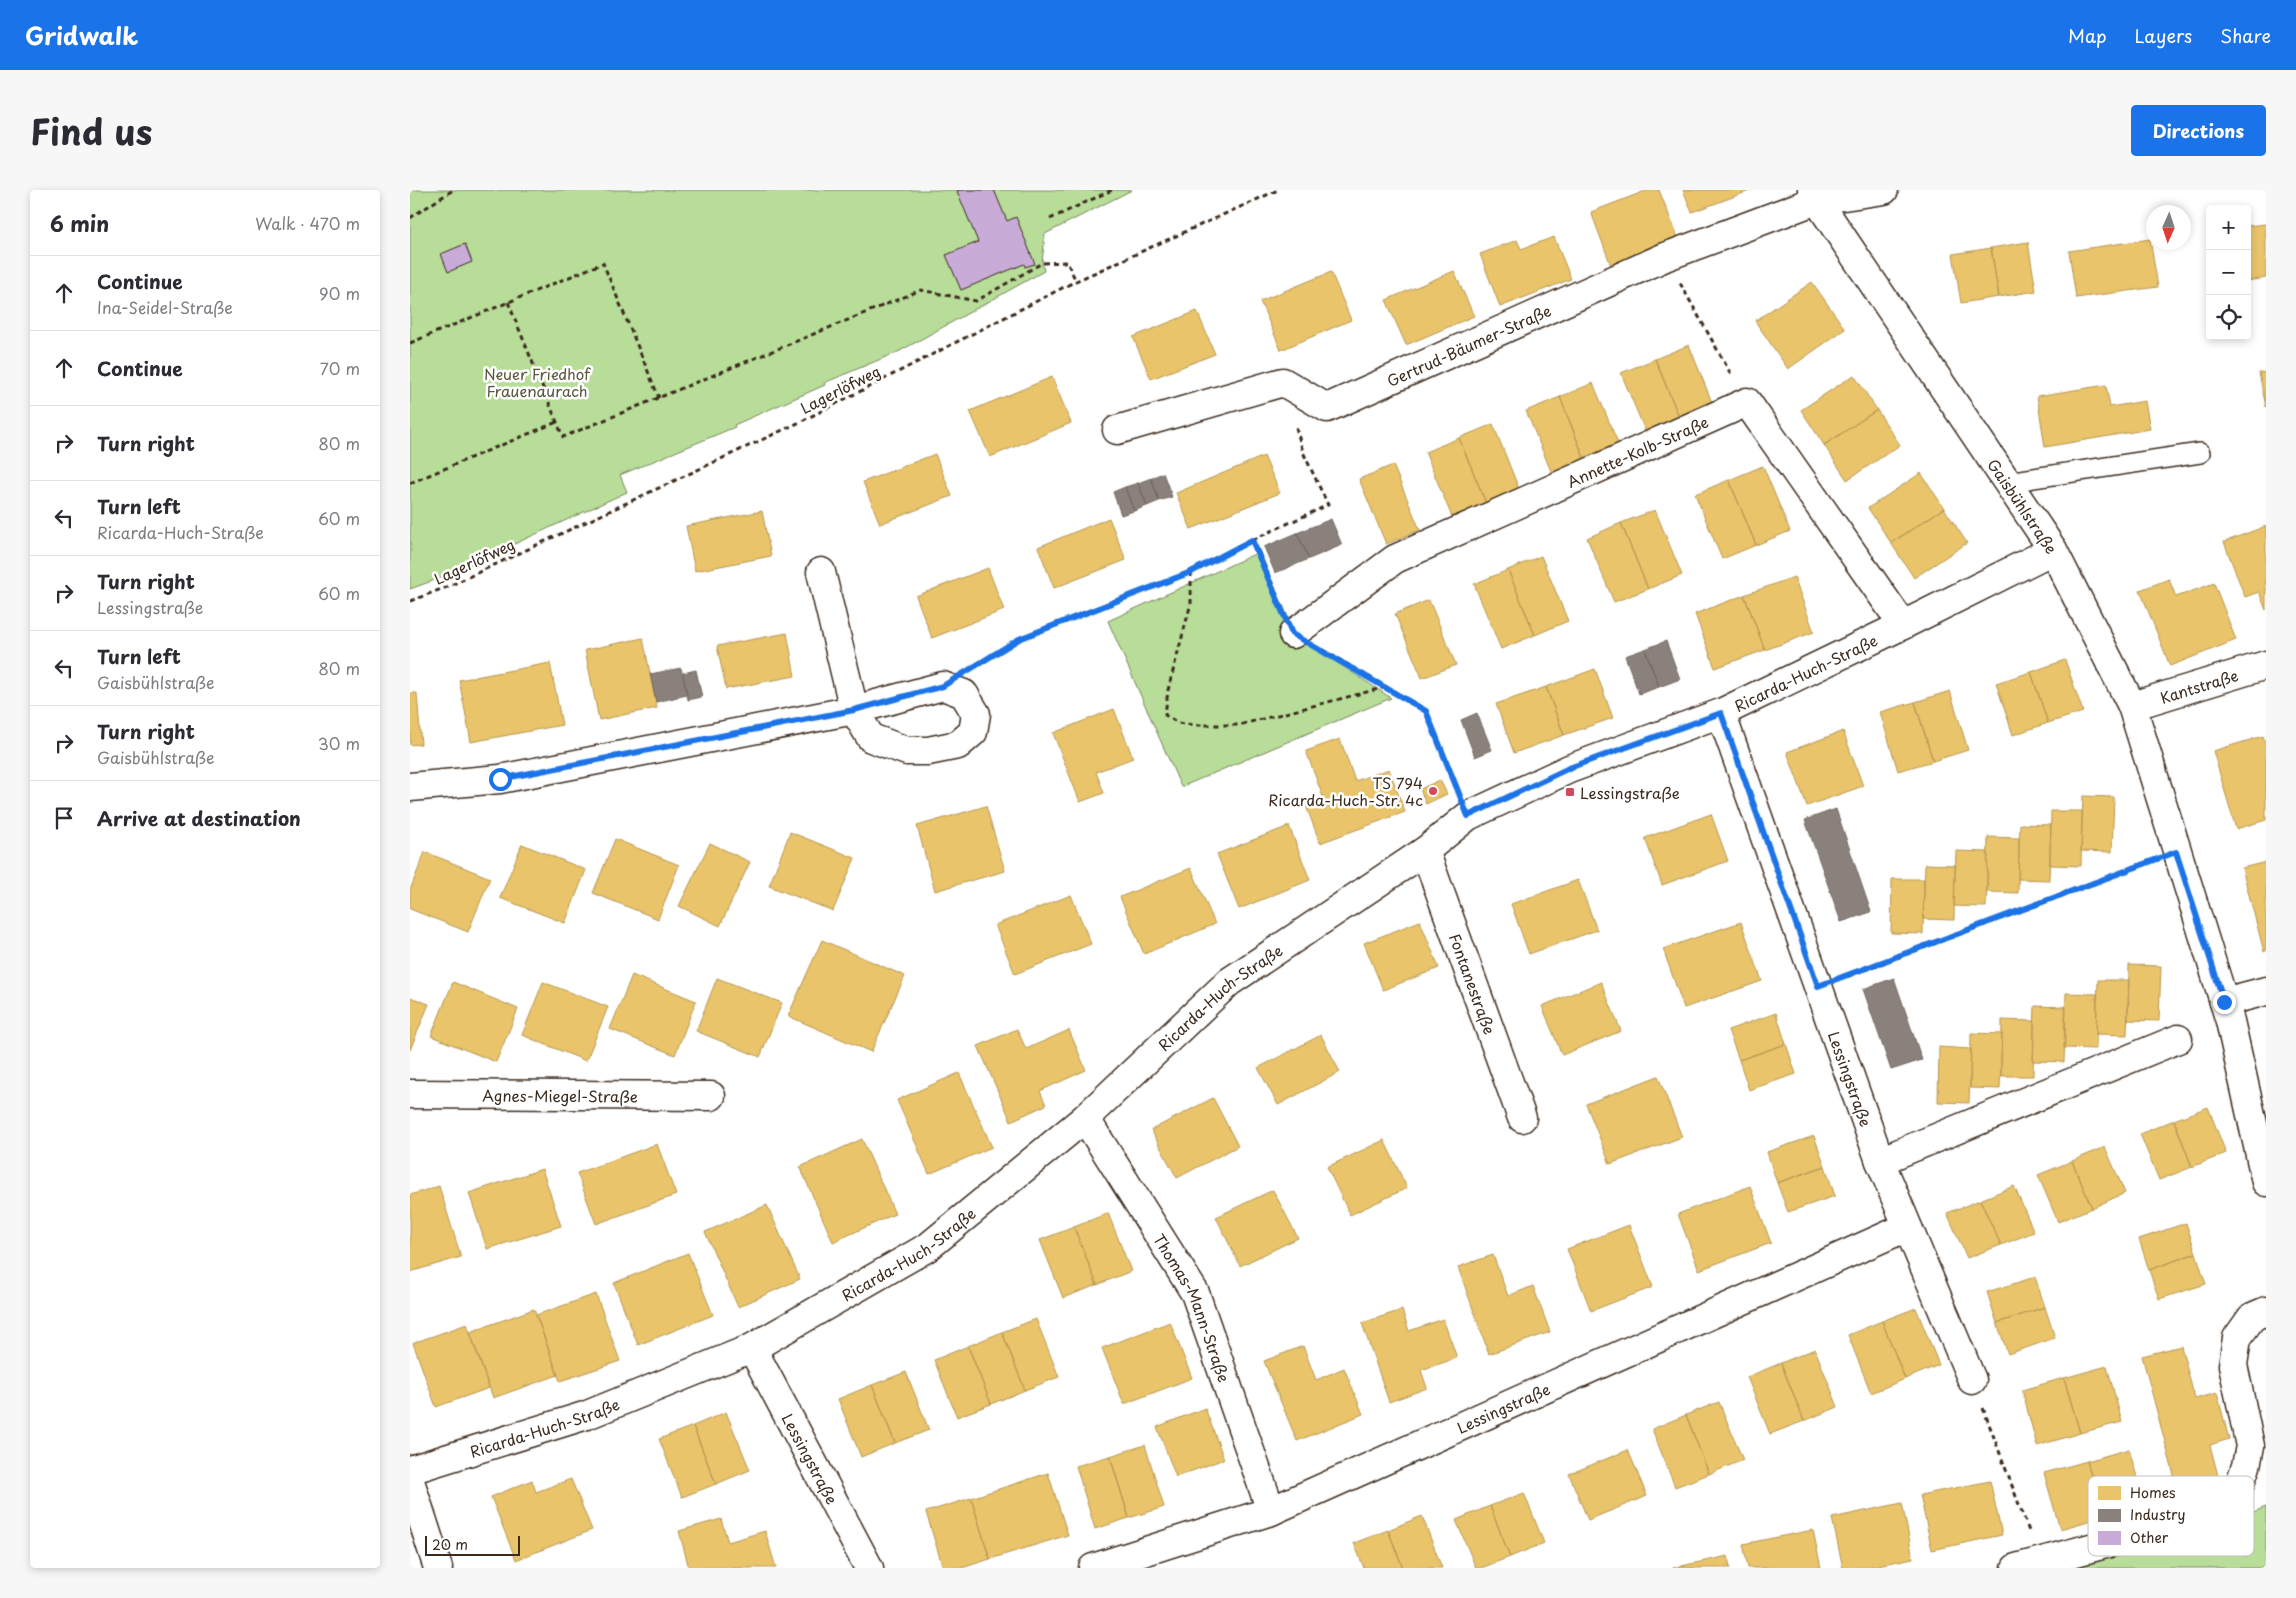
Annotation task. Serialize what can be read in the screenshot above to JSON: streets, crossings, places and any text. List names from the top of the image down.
{
  "streets": {
    "street": [
      "Gertrud-Bäumer-Straße",
      "Annette-Kolb-Straße",
      "Gaisbühlstraße",
      "Ricarda-Huch-Straße",
      "Kantstraße",
      "Fontanestraße",
      "Lessingstraße",
      "Agnes-Miegel-Straße",
      "Thomas-Mann-Straße"
    ],
    "path": ["Lagerlöfweg"]
  },
  "crossings": [
    ["Gertrud-Bäumer-Straße", "Gaisbühlstraße"],
    ["Gaisbühlstraße", "Ricarda-Huch-Straße"],
    ["Gaisbühlstraße", "Kantstraße"],
    ["Ricarda-Huch-Straße", "Fontanestraße"],
    ["Ricarda-Huch-Straße", "Lessingstraße"],
    ["Ricarda-Huch-Straße", "Thomas-Mann-Straße"],
    ["Lessingstraße", "Thomas-Mann-Straße"]
  ],
  "parks": ["Neuer Friedhof Frauenaurach"],
  "places": {
    "other": ["TS 794 Ricarda-Huch-Str. 4c"],
    "transit": ["Lessingstraße"]
  },
  "legend": ["Homes", "Industry", "Other"],
  "scale_bar": "20 m",
  "north": "bottom",
  "page": {
    "header": "Gridwalk",
    "nav": ["Map", "Layers", "Share"],
    "title": "Find us",
    "buttons": "Directions",
    "heading": ["6 min", "Walk · 470 m"],
    "map_buttons": ["+", "−"],
    "list": [
      ["Continue", "Ina-Seidel-Straße", "90 m"],
      ["Continue", "70 m"],
      ["Turn right", "80 m"],
      ["Turn left", "Ricarda-Huch-Straße", "60 m"],
      ["Turn right", "Lessingstraße", "60 m"],
      ["Turn left", "Gaisbühlstraße", "80 m"],
      ["Turn right", "Gaisbühlstraße", "30 m"],
      "Arrive at destination"
    ],
    "scale": "20 m"
  }
}
